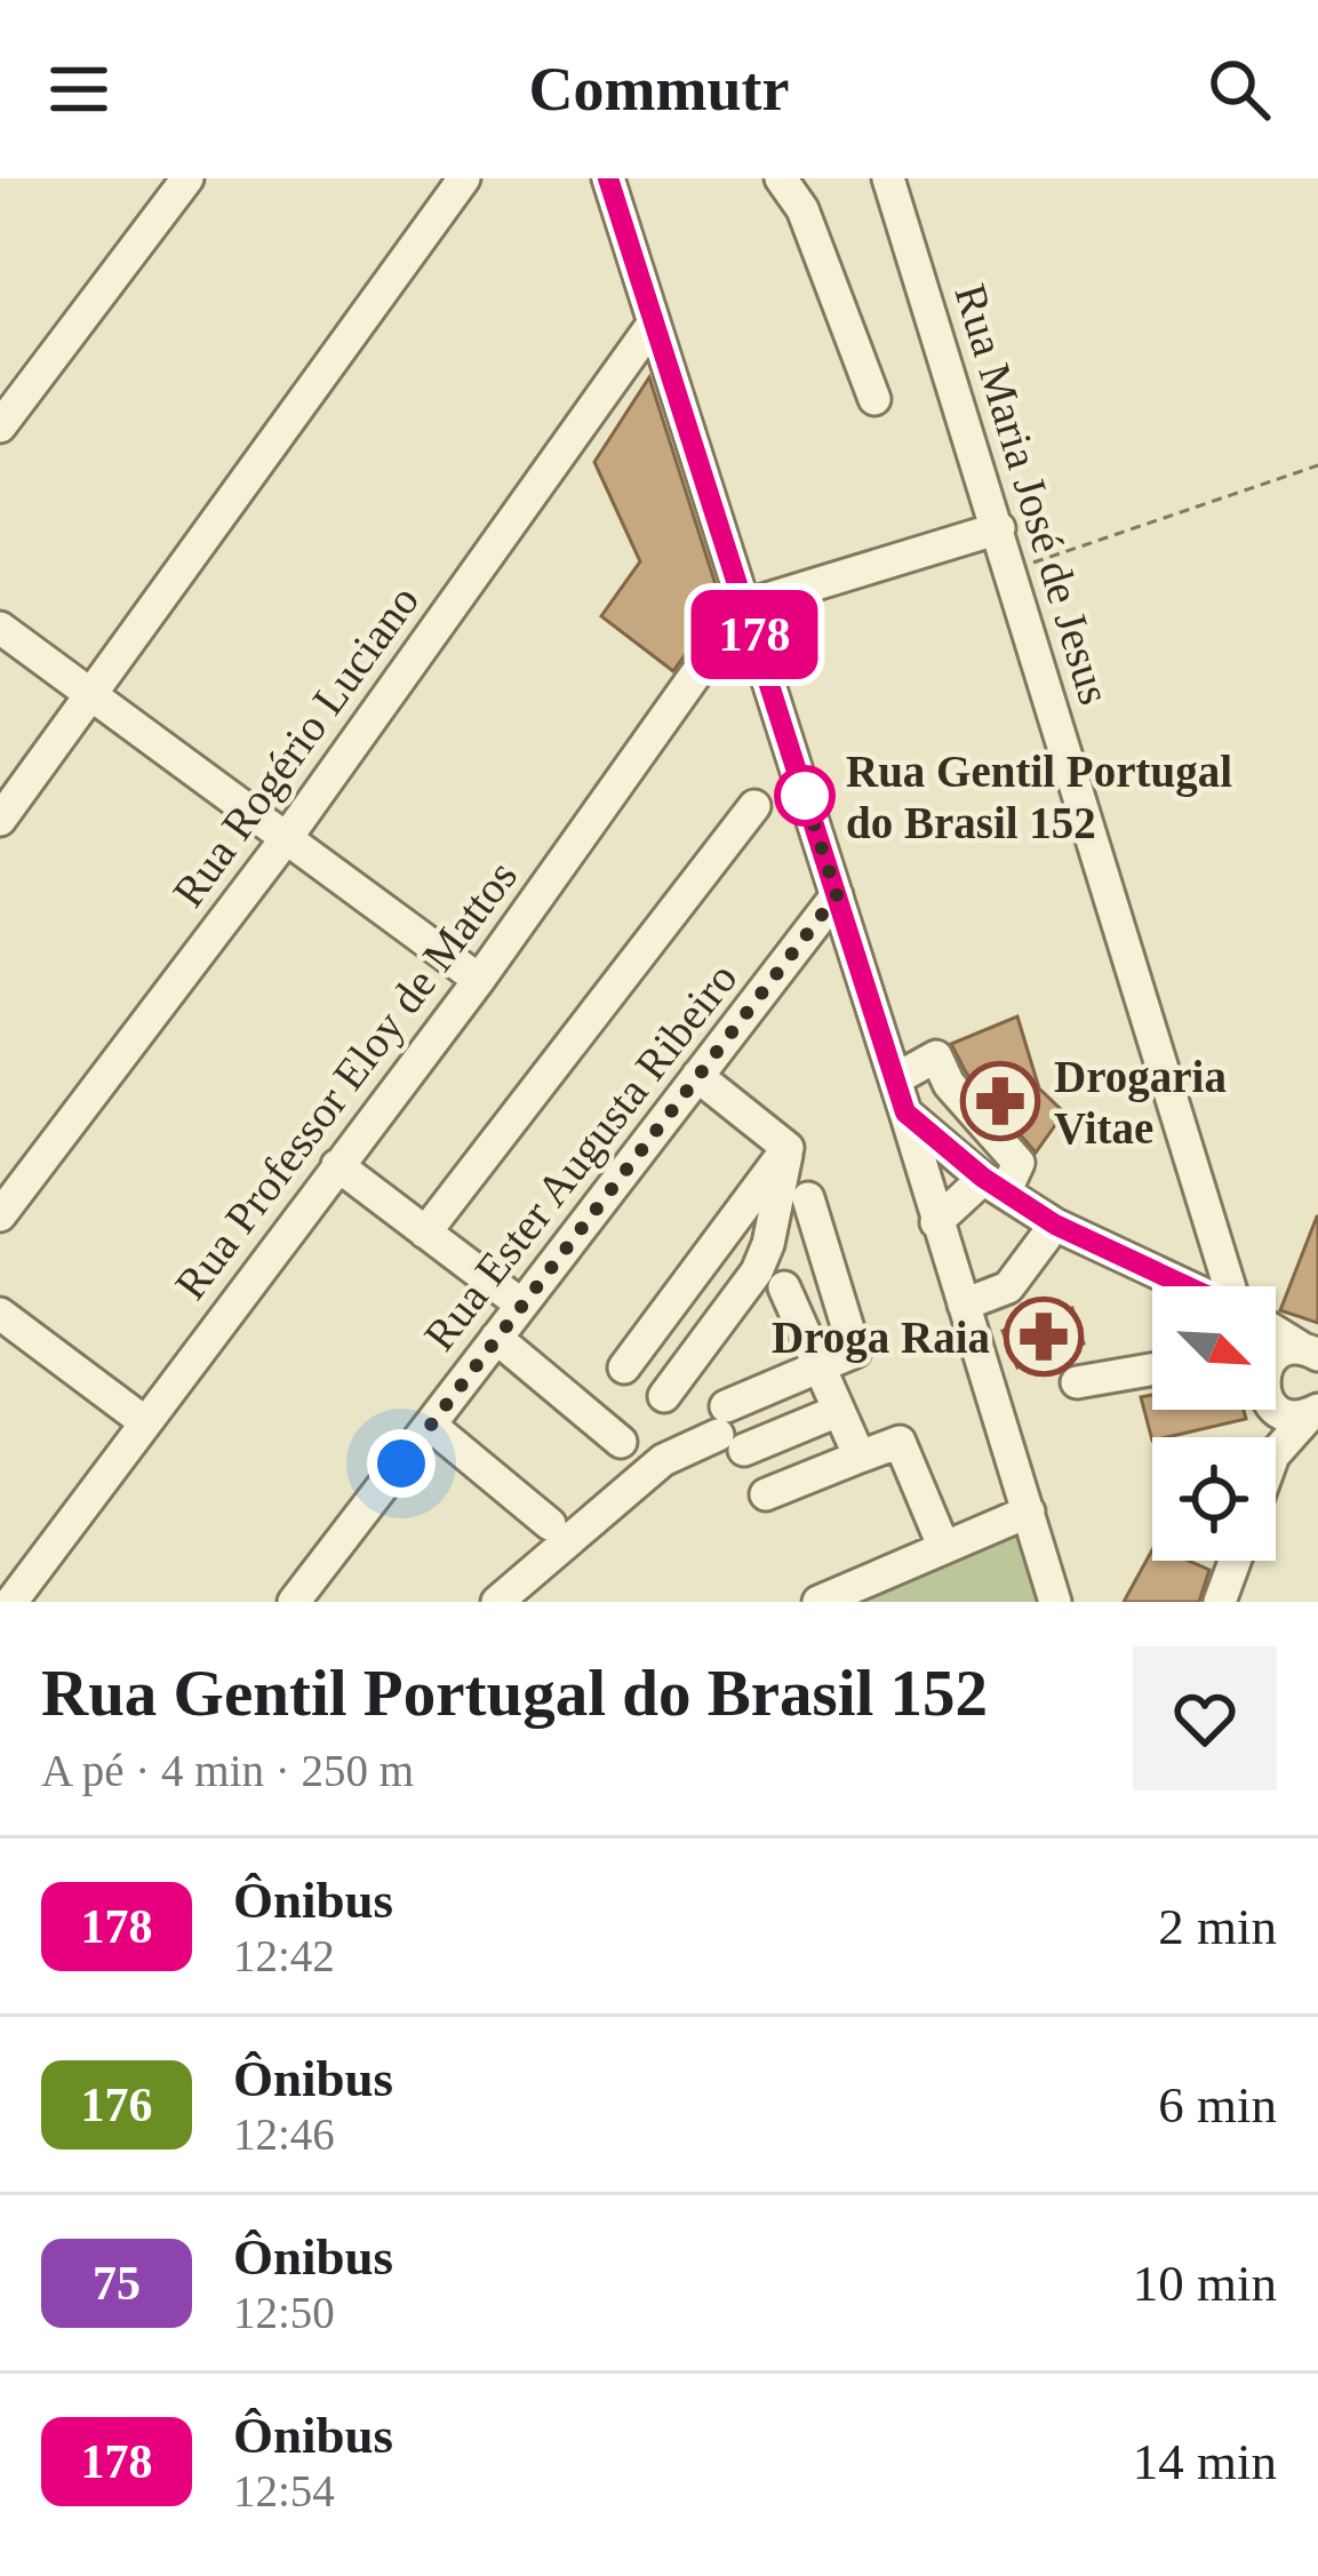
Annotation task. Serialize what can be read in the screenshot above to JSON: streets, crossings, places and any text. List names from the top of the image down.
{
  "streets": {
    "street": [
      "Rua Maria José de Jesus",
      "Rua Rogério Luciano",
      "Rua Professor Eloy de Mattos",
      "Rua Ester Augusta Ribeiro"
    ]
  },
  "places": {
    "other": ["Rua Gentil Portugal do Brasil 152"],
    "pharmacy": ["Drogaria Vitae", "Droga Raia"]
  },
  "lines": ["bus line 178"],
  "north": "bottom right",
  "page": {
    "header": "Commutr",
    "on_map": "178",
    "heading": ["Rua Gentil Portugal do Brasil 152", "A pé · 4 min · 250 m"],
    "list": [
      {
        "mark": "178",
        "name": "Ônibus",
        "note": "12:42",
        "value": "2 min"
      },
      {
        "mark": "176",
        "name": "Ônibus",
        "note": "12:46",
        "value": "6 min"
      },
      {
        "mark": "75",
        "name": "Ônibus",
        "note": "12:50",
        "value": "10 min"
      },
      {
        "mark": "178",
        "name": "Ônibus",
        "note": "12:54",
        "value": "14 min"
      }
    ]
  }
}
